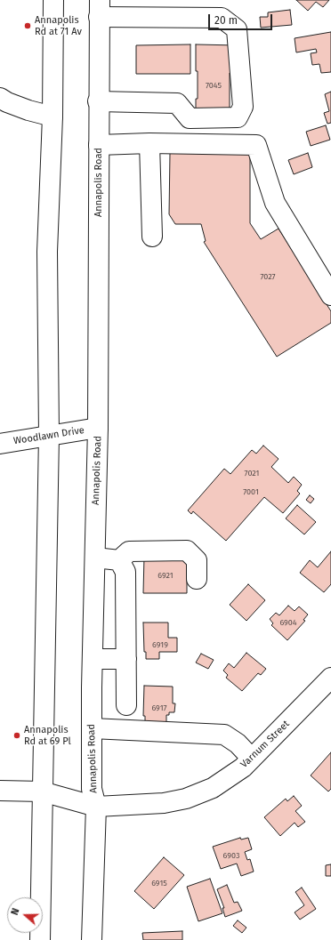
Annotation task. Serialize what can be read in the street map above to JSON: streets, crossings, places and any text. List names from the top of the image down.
{
  "streets": {
    "main road": ["Annapolis Road", "Woodlawn Drive", "Varnum Street"]
  },
  "crossings": [
    ["Annapolis Road", "Woodlawn Drive"],
    ["Annapolis Road", "Varnum Street"]
  ],
  "places": ["Annapolis Rd at 71 Av", "Annapolis Rd at 69 Pl"],
  "house_numbers": [
    "7045",
    "7027",
    "7021",
    "7001",
    "6921",
    "6904",
    "6919",
    "6917",
    "6903",
    "6915"
  ],
  "scale_bar": "20 m",
  "north": "left"
}
